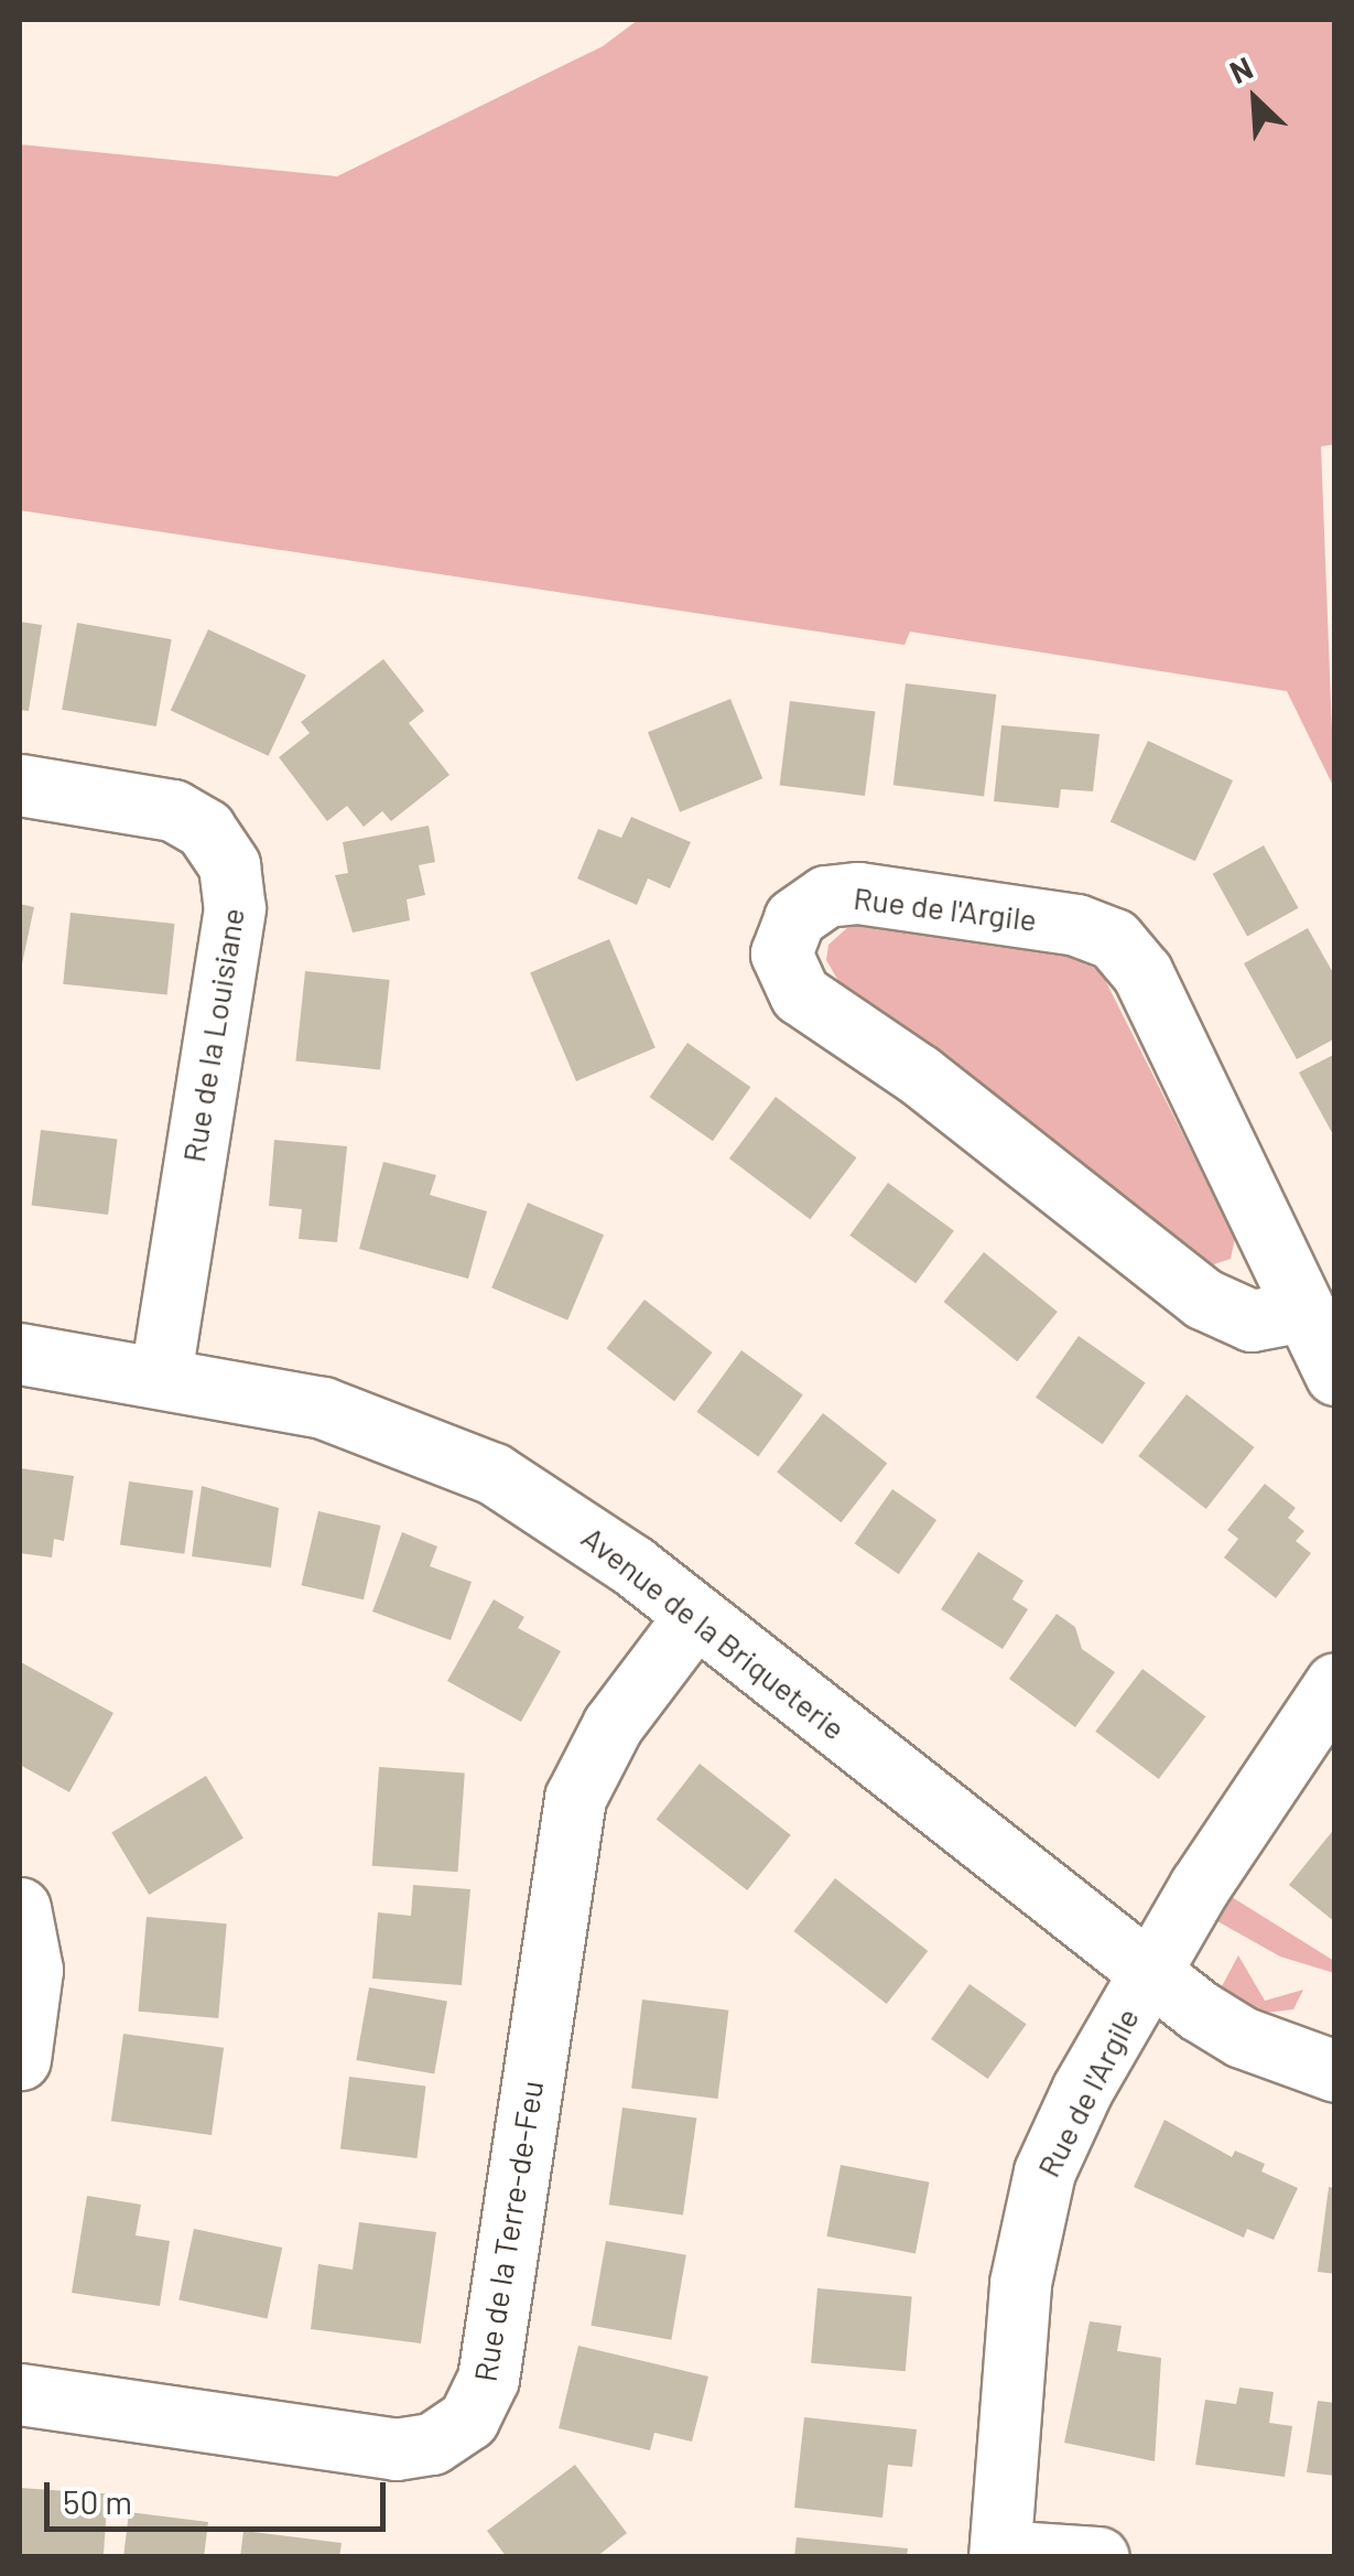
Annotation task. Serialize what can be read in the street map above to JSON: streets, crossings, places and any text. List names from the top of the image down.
{
  "streets": {
    "street": [
      "Rue de l'Argile",
      "Rue de la Louisiane",
      "Avenue de la Briqueterie",
      "Rue de la Terre-de-Feu"
    ]
  },
  "crossings": [
    ["Rue de l'Argile", "Avenue de la Briqueterie"],
    ["Rue de la Louisiane", "Avenue de la Briqueterie"],
    ["Avenue de la Briqueterie", "Rue de la Terre-de-Feu"]
  ],
  "scale_bar": "50 m",
  "north": "top left"
}
